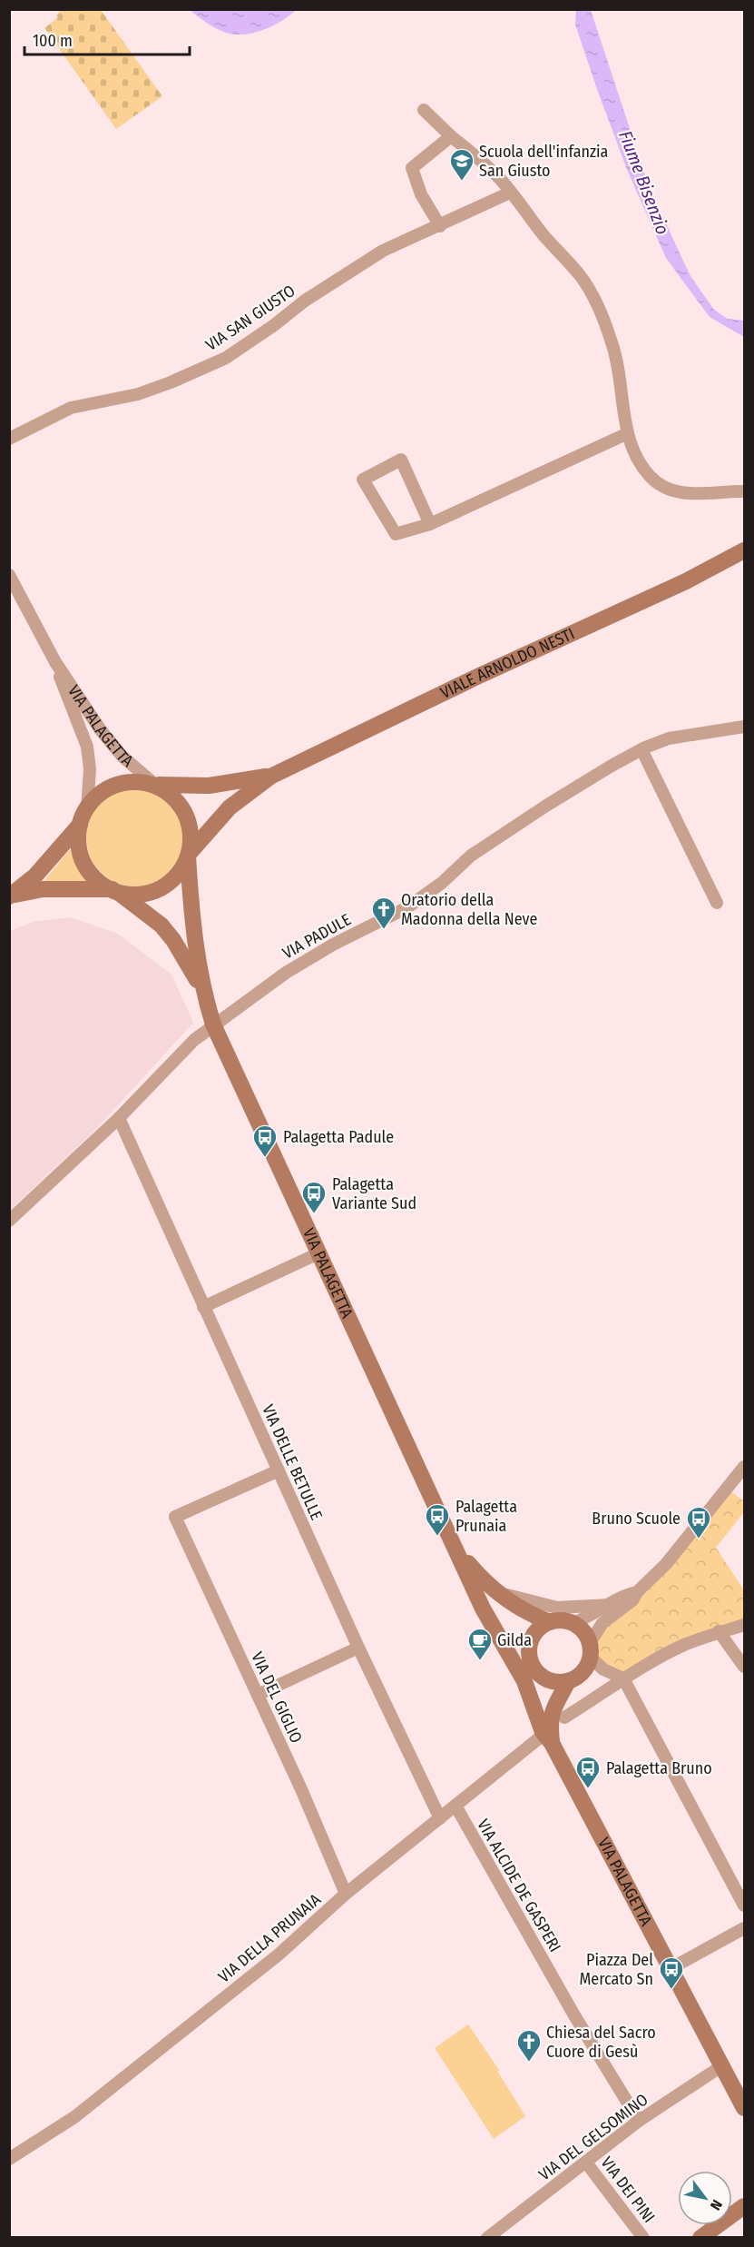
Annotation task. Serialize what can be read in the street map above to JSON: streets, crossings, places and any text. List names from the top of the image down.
{
  "streets": {
    "street": [
      "VIA SAN GIUSTO",
      "VIALE ARNOLDO NESTI",
      "VIA PALAGETTA",
      "VIA PADULE",
      "VIA DELLE BETULLE",
      "VIA DEL GIGLIO",
      "VIA ALCIDE DE GASPERI",
      "VIA DELLA PRUNAIA",
      "VIA DEL GELSOMINO",
      "VIA DEI PINI"
    ]
  },
  "crossings": [
    ["VIALE ARNOLDO NESTI", "VIA PALAGETTA"],
    ["VIA PALAGETTA", "VIA PADULE"],
    ["VIA PALAGETTA", "VIA DELLA PRUNAIA"],
    ["VIA PALAGETTA", "VIA DEL GELSOMINO"],
    ["VIA PADULE", "VIA DELLE BETULLE"],
    ["VIA DELLE BETULLE", "VIA DEL GIGLIO"],
    ["VIA DELLE BETULLE", "VIA DELLA PRUNAIA"],
    ["VIA DEL GIGLIO", "VIA DELLA PRUNAIA"],
    ["VIA ALCIDE DE GASPERI", "VIA DELLA PRUNAIA"],
    ["VIA ALCIDE DE GASPERI", "VIA DEL GELSOMINO"],
    ["VIA DEL GELSOMINO", "VIA DEI PINI"]
  ],
  "water": ["Fiume Bisenzio"],
  "places": {
    "school or university": ["Scuola dell'infanzia San Giusto"],
    "church": ["Oratorio della Madonna della Neve", "Chiesa del Sacro Cuore di Gesù"],
    "bus stop": [
      "Palagetta Padule",
      "Palagetta Variante Sud",
      "Palagetta Prunaia",
      "Bruno Scuole",
      "Palagetta Bruno",
      "Piazza Del Mercato Sn"
    ],
    "cafe": ["Gilda"]
  },
  "scale_bar": "100 m",
  "north": "bottom right"
}
